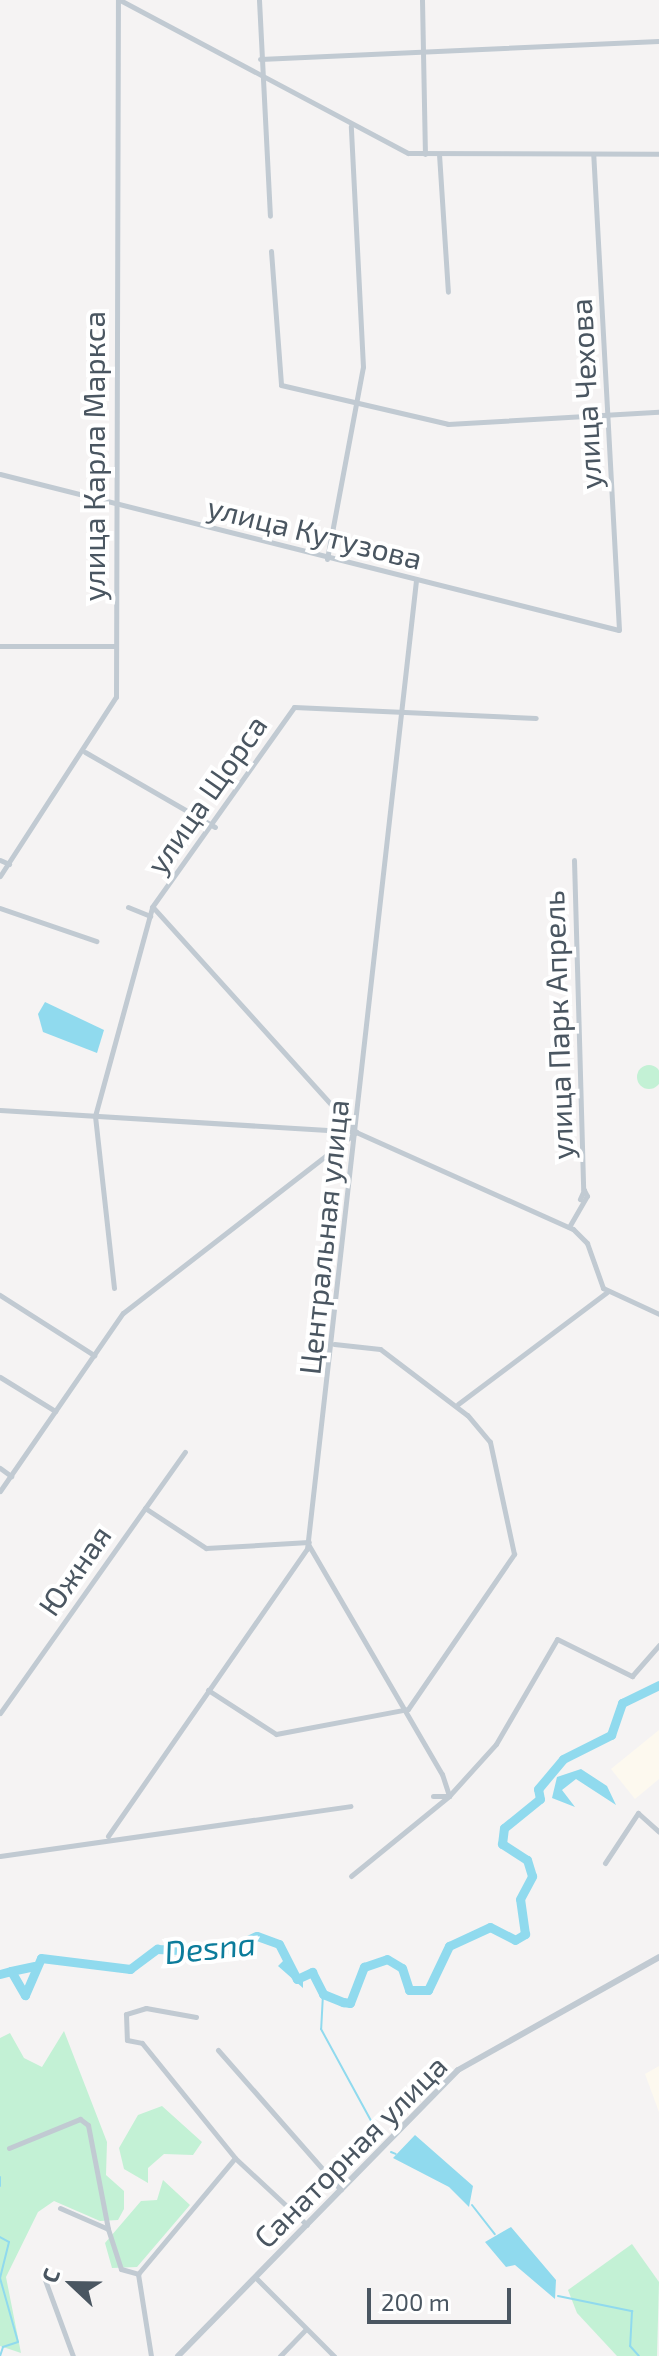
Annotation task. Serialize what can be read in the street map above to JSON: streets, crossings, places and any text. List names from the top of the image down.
{
  "streets": {
    "street": [
      "улица Чехова",
      "улица Карла Маркса",
      "улица Кутузова",
      "улица Щорса",
      "улица Парк Апрель",
      "Центральная улица",
      "Южная",
      "Санаторная улица"
    ]
  },
  "crossings": [
    ["улица Чехова", "улица Кутузова"],
    ["улица Карла Маркса", "улица Кутузова"],
    ["улица Кутузова", "Центральная улица"],
    ["улица Щорса", "Центральная улица"]
  ],
  "water": ["Desna"],
  "scale_bar": "200 m",
  "north": "left"
}
